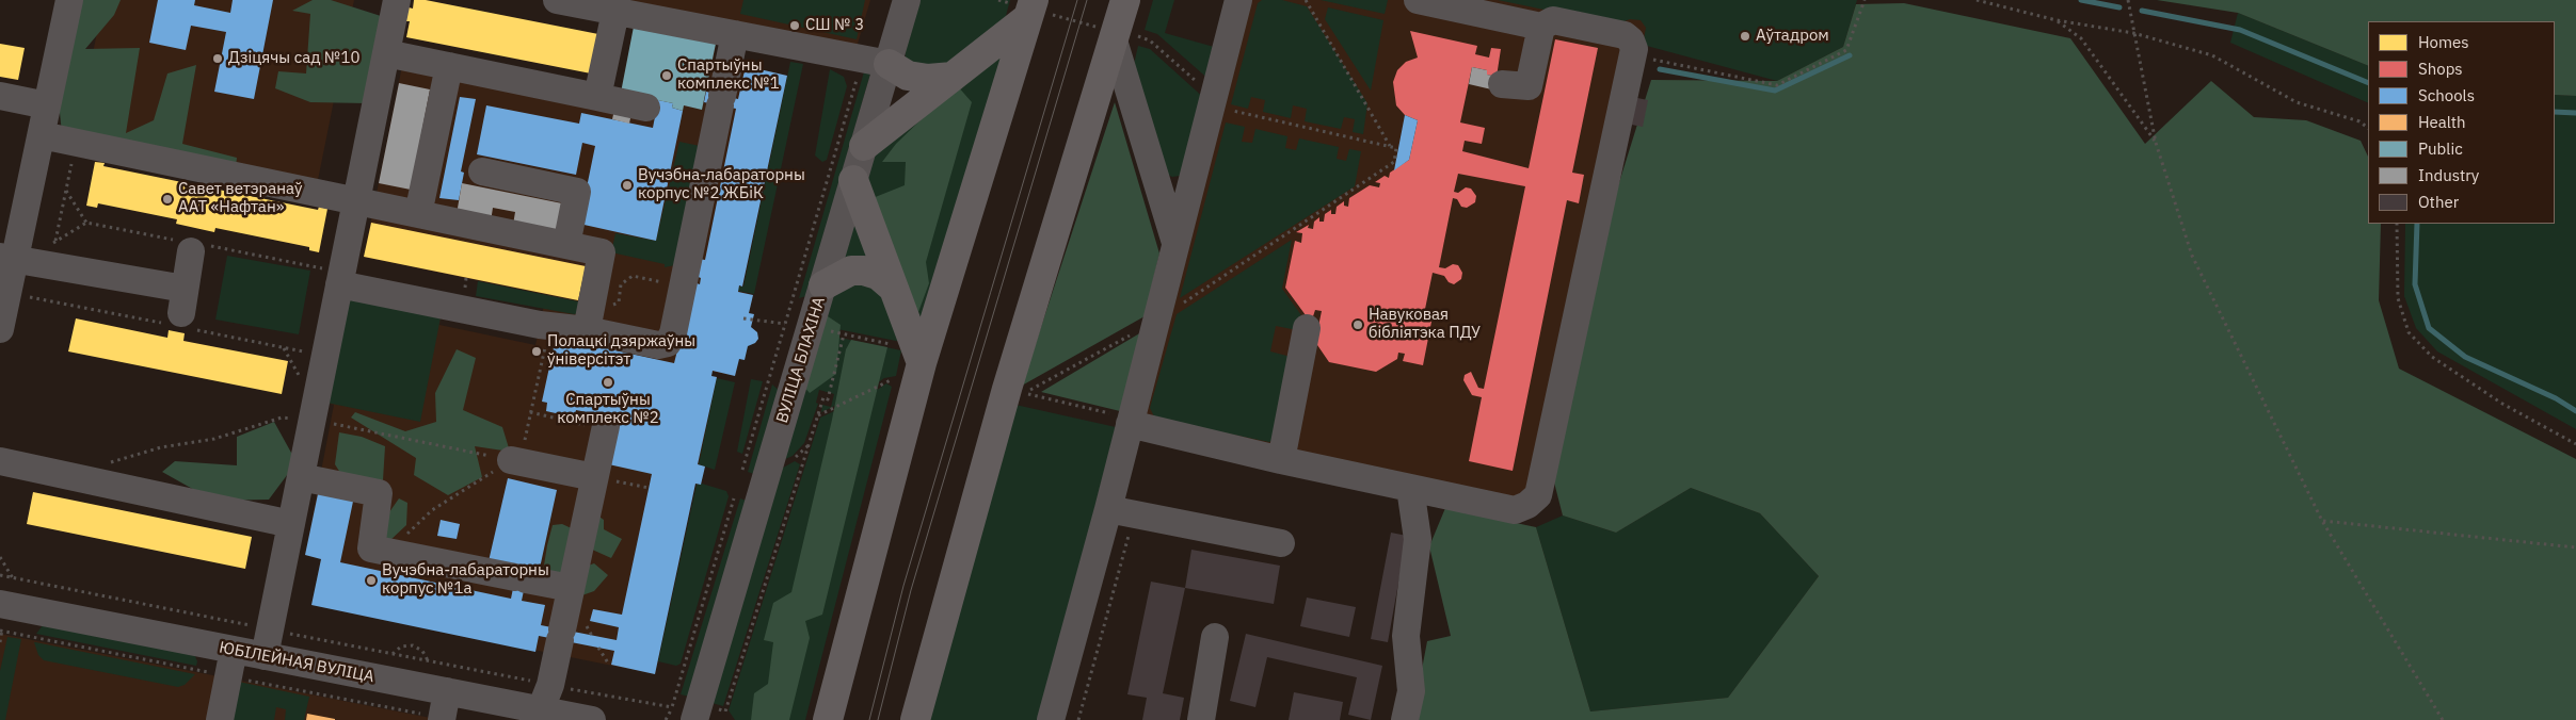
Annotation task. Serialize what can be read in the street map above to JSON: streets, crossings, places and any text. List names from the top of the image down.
{
  "streets": {
    "street": ["ВУЛІЦА БЛАХІНА", "ЮБІЛЕЙНАЯ ВУЛІЦА"]
  },
  "places": [
    "СШ № 3",
    "Аўтадром",
    "Дзіцячы сад №10",
    "Спартыўны комплекс №1",
    "Вучэбна-лабараторны корпус №2 ЖБіК",
    "Савет ветэранаў ААТ «Нафтан»",
    "Навуковая бібліятэка ПДУ",
    "Полацкі дзяржаўны ўніверсітэт",
    "Спартыўны комплекс №2",
    "Вучэбна-лабараторны корпус №1а"
  ],
  "legend": [
    "Homes",
    "Shops",
    "Schools",
    "Health",
    "Public",
    "Industry",
    "Other"
  ]
}
